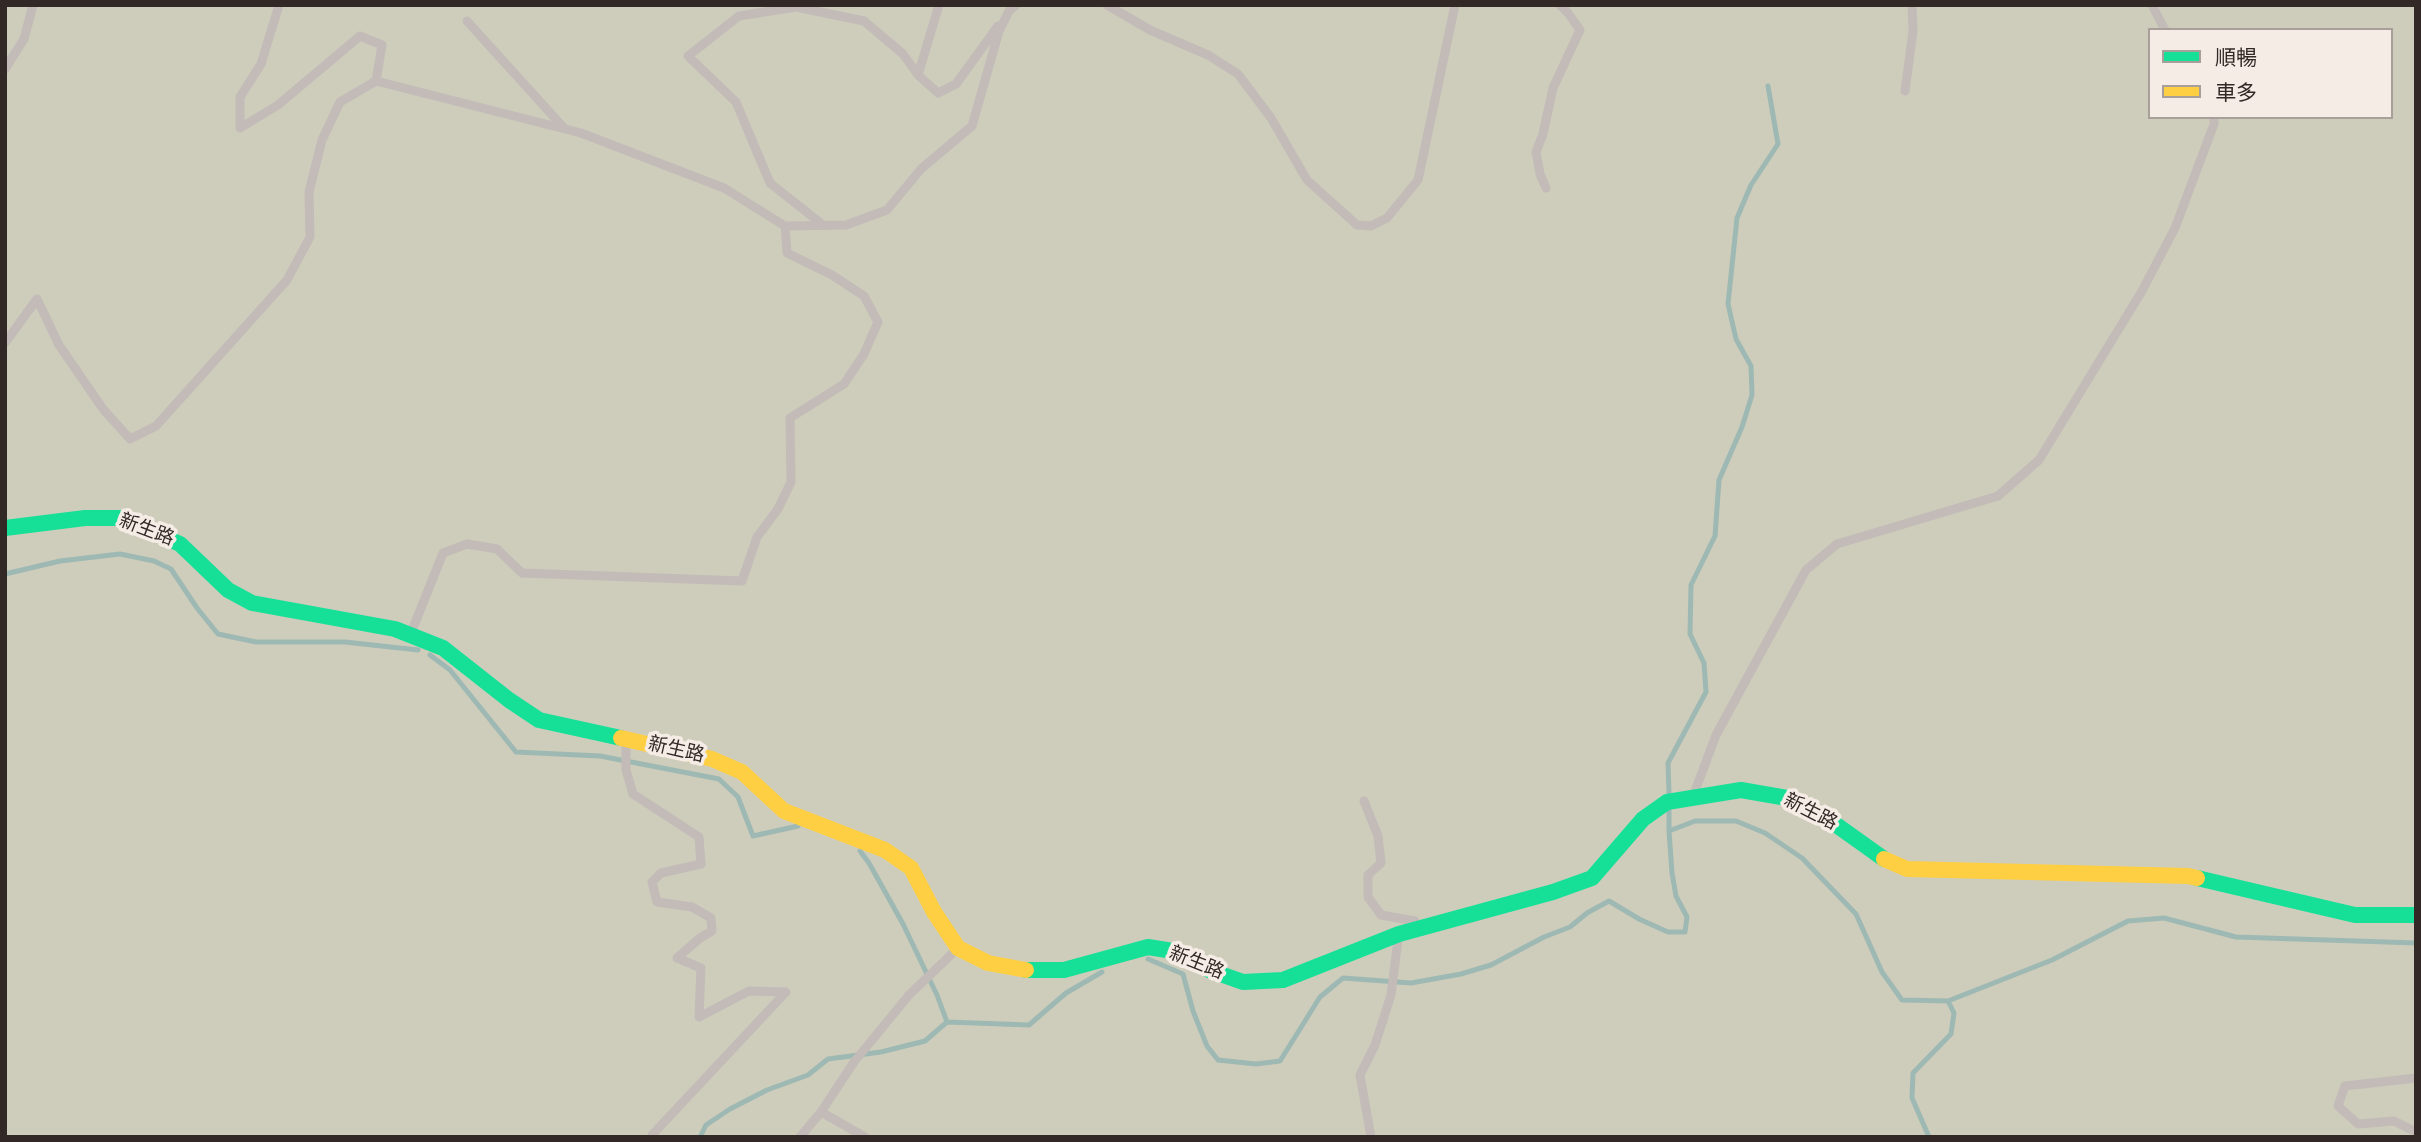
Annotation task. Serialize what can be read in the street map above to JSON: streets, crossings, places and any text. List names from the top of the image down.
{
  "streets": {
    "street": ["新生路"]
  },
  "legend": ["順暢", "車多"]
}
